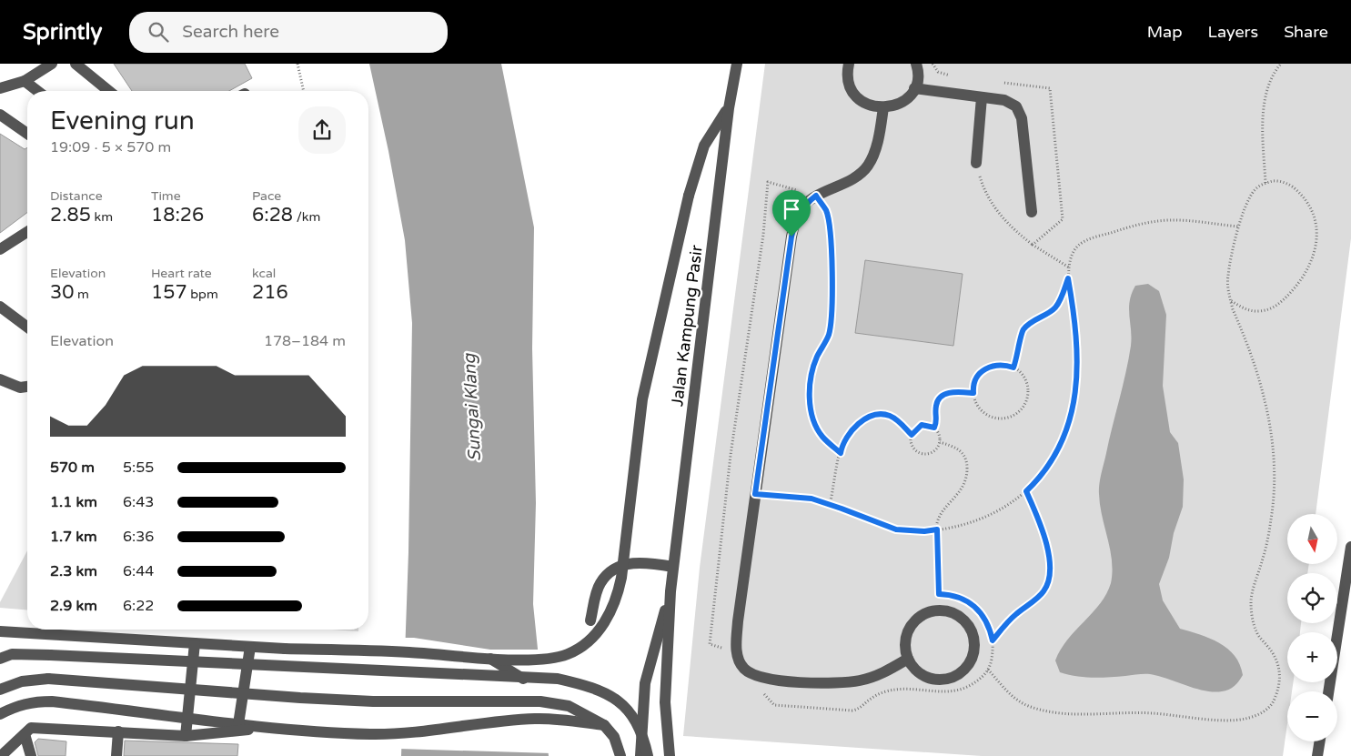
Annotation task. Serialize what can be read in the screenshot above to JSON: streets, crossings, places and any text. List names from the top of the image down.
{
  "streets": {
    "street": ["Jalan Kampung Pasir"]
  },
  "water": ["Sungai Klang"],
  "north": "bottom",
  "page": {
    "header": "Sprintly",
    "search": "Search here",
    "nav": ["Map", "Layers", "Share"],
    "heading": ["Evening run", "19:09 · 5 × 570 m"],
    "stats": [
      ["Distance", "2.85 km"],
      ["Time", "18:26"],
      ["Pace", "6:28 /km"],
      ["Elevation", "30 m"],
      ["Heart rate", "157 bpm"],
      ["kcal", "216"]
    ],
    "chart": ["Elevation", "178–184 m"],
    "list": [
      {
        "name": "570 m",
        "note": "5:55"
      },
      {
        "name": "1.1 km",
        "note": "6:43"
      },
      {
        "name": "1.7 km",
        "note": "6:36"
      },
      {
        "name": "2.3 km",
        "note": "6:44"
      },
      {
        "name": "2.9 km",
        "note": "6:22"
      }
    ],
    "map_buttons": ["+", "−"]
  }
}
